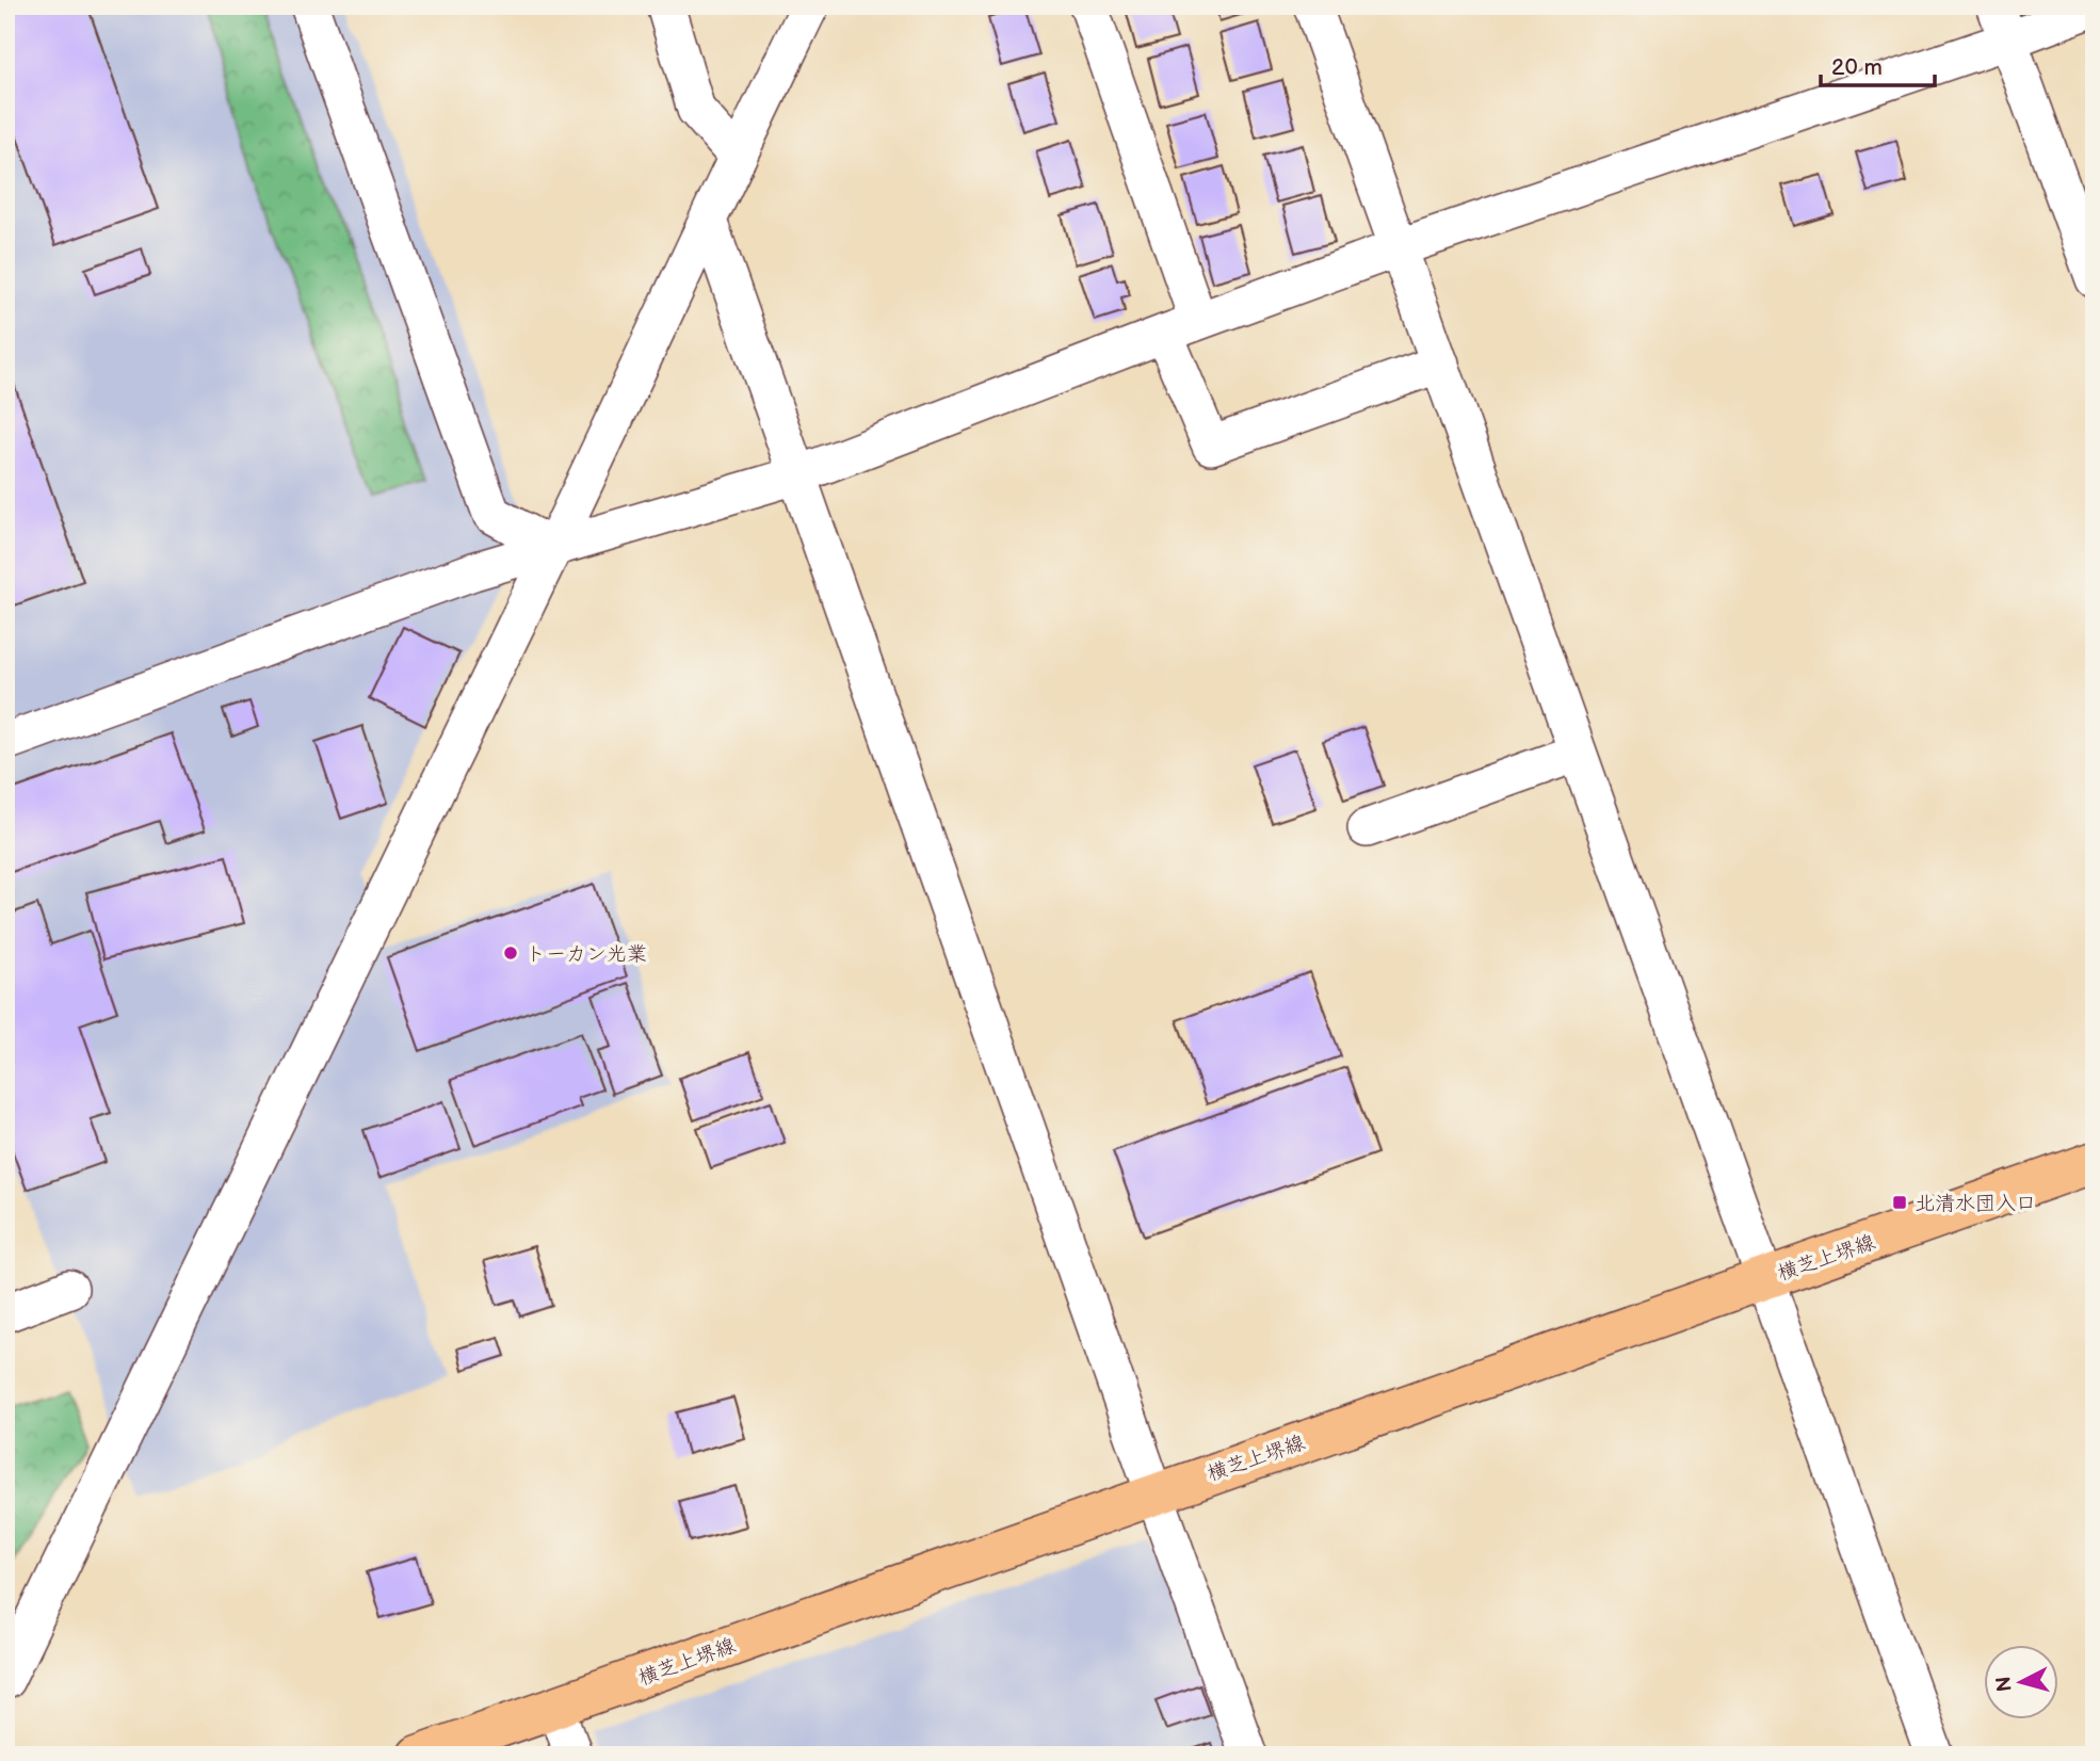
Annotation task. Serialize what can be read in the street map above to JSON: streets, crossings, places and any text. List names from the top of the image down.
{
  "streets": {
    "main road": ["横芝上堺線"]
  },
  "places": {
    "other": ["トーカン光業"],
    "transit": ["北清水団入口"]
  },
  "scale_bar": "20 m",
  "north": "left"
}
